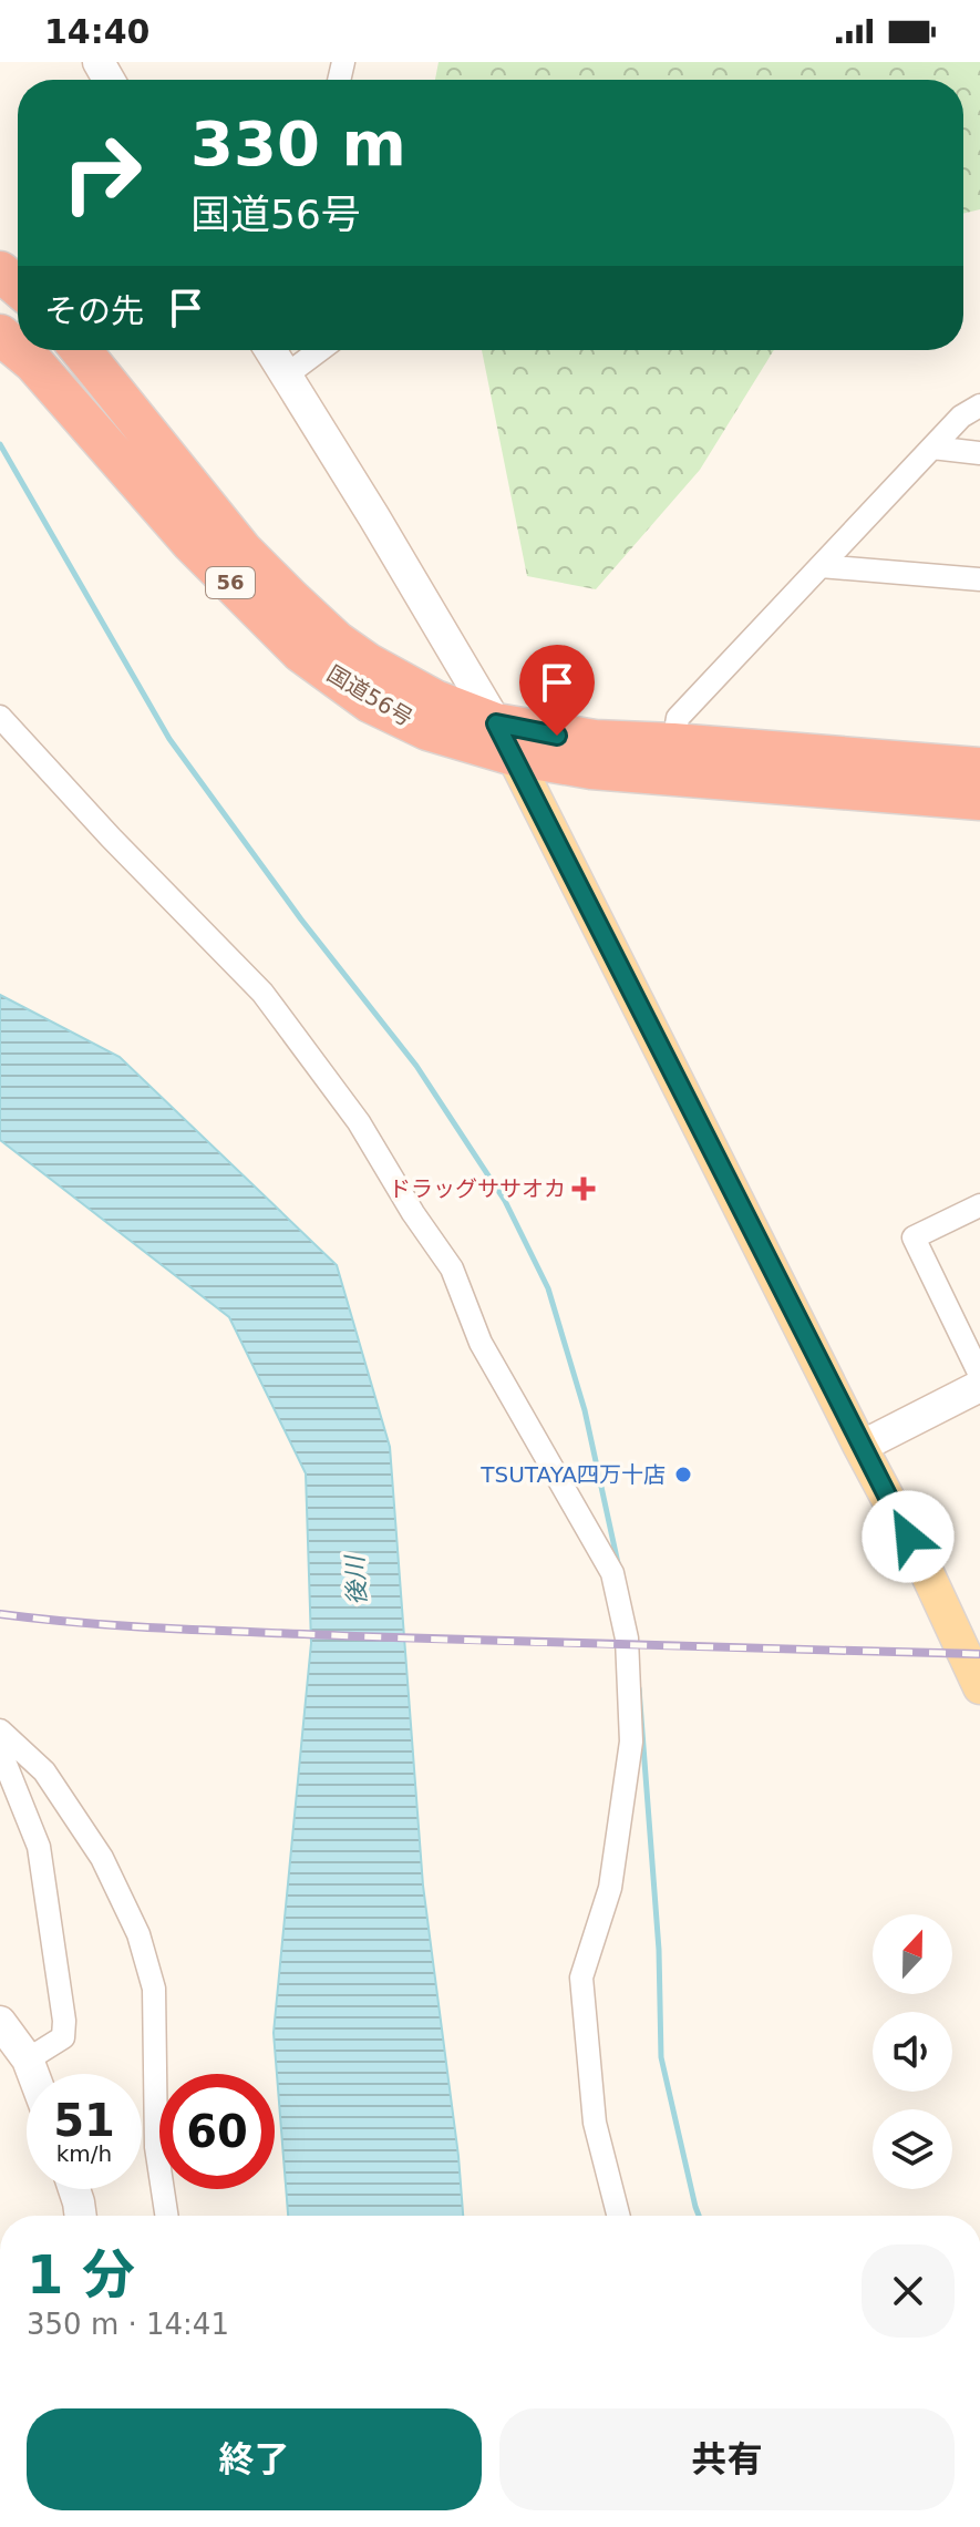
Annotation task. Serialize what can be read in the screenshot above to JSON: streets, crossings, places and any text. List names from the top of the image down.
{
  "streets": {
    "highway": ["56", "国道56号"]
  },
  "water": ["後川"],
  "places": {
    "health": ["ドラッグササオカ"],
    "other": ["TSUTAYA四万十店"]
  },
  "north": "top",
  "page": {
    "status": "14:40",
    "turn": ["330 m", "国道56号"],
    "then": "その先",
    "speed": "51 km/h",
    "limit": "60",
    "heading": ["1 分", "350 m · 14:41"],
    "buttons": ["終了", "共有"]
  }
}
